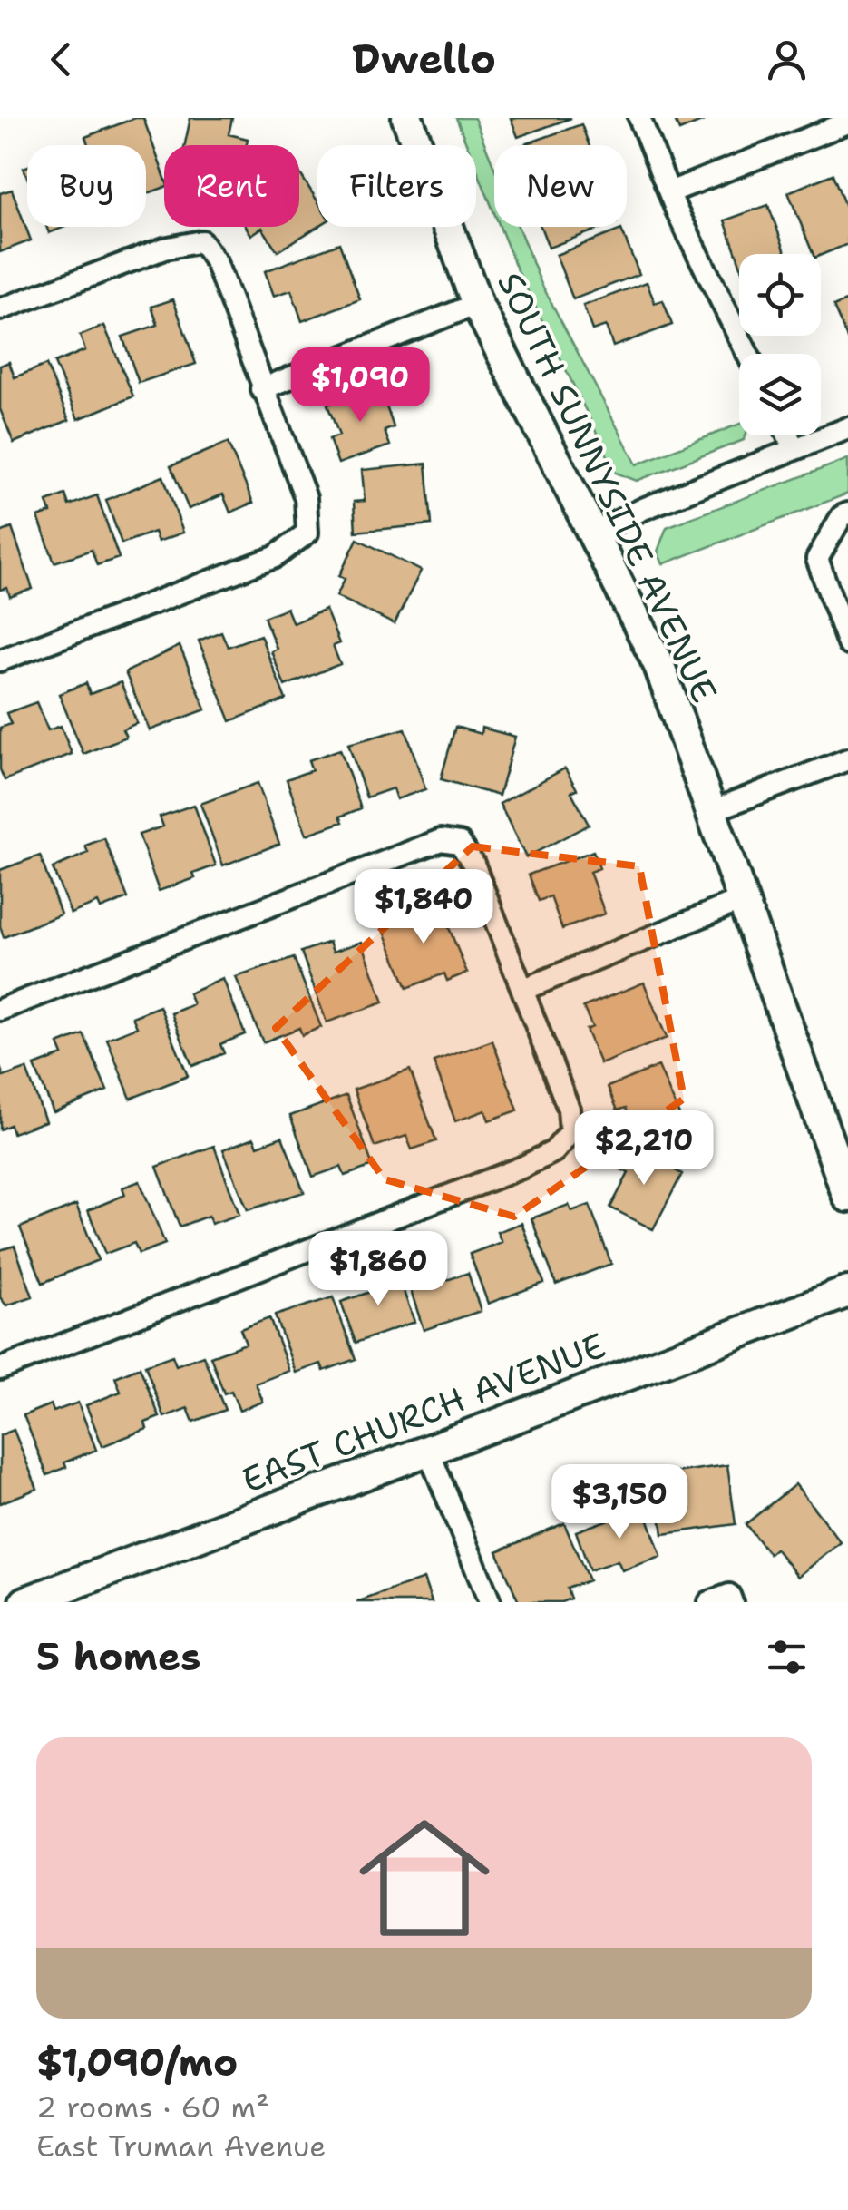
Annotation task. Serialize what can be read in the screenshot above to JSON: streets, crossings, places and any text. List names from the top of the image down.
{
  "streets": {
    "street": ["SOUTH SUNNYSIDE AVENUE", "EAST CHURCH AVENUE"]
  },
  "page": {
    "header": "Dwello",
    "chip": [
      "Buy",
      "Rent",
      "Filters",
      "New"
    ],
    "price": [
      "$1,090",
      "$1,840",
      "$2,210",
      "$1,860",
      "$3,150"
    ],
    "heading": "5 homes",
    "list": [
      {
        "name": "$1,090/mo",
        "note": "2 rooms · 60 m² · East Truman Avenue"
      }
    ]
  }
}
